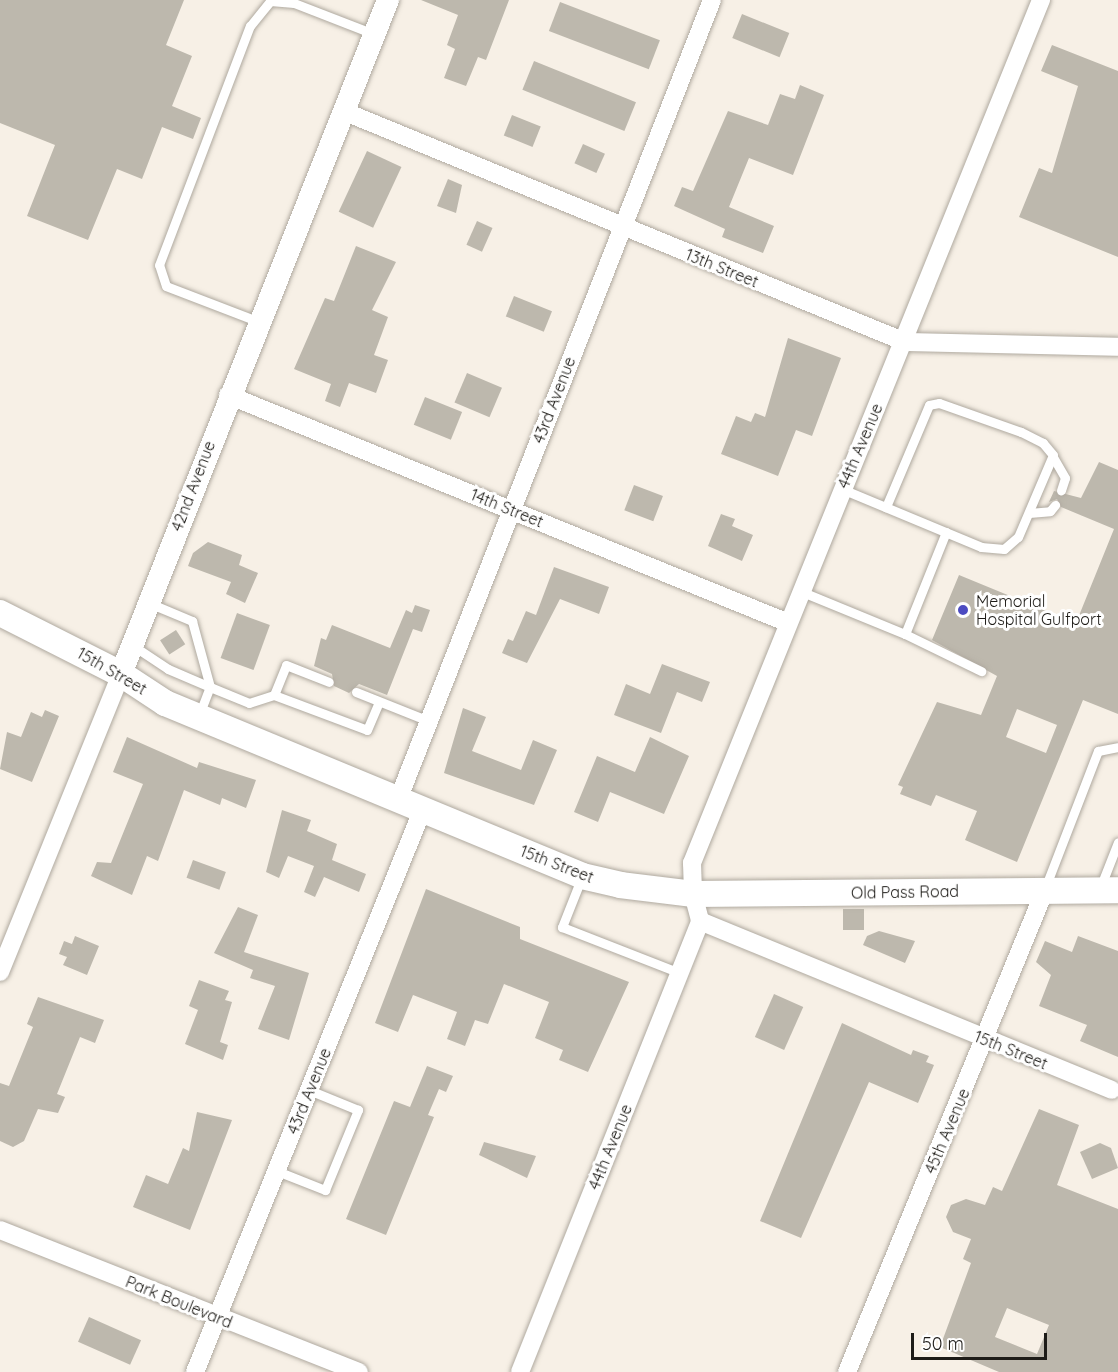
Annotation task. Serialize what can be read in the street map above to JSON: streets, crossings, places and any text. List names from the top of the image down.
{
  "streets": {
    "main road": ["15th Street", "Old Pass Road"],
    "street": [
      "13th Street",
      "43rd Avenue",
      "44th Avenue",
      "42nd Avenue",
      "14th Street",
      "45th Avenue",
      "Park Boulevard"
    ]
  },
  "crossings": [
    ["13th Street", "43rd Avenue"],
    ["13th Street", "44th Avenue"],
    ["13th Street", "42nd Avenue"],
    ["43rd Avenue", "14th Street"],
    ["43rd Avenue", "15th Street"],
    ["43rd Avenue", "Park Boulevard"],
    ["44th Avenue", "14th Street"],
    ["44th Avenue", "15th Street"],
    ["44th Avenue", "Old Pass Road"],
    ["42nd Avenue", "14th Street"],
    ["42nd Avenue", "15th Street"],
    ["15th Street", "Old Pass Road"],
    ["15th Street", "45th Avenue"],
    ["Old Pass Road", "45th Avenue"]
  ],
  "places": ["Memorial Hospital Gulfport"],
  "scale_bar": "50 m"
}
